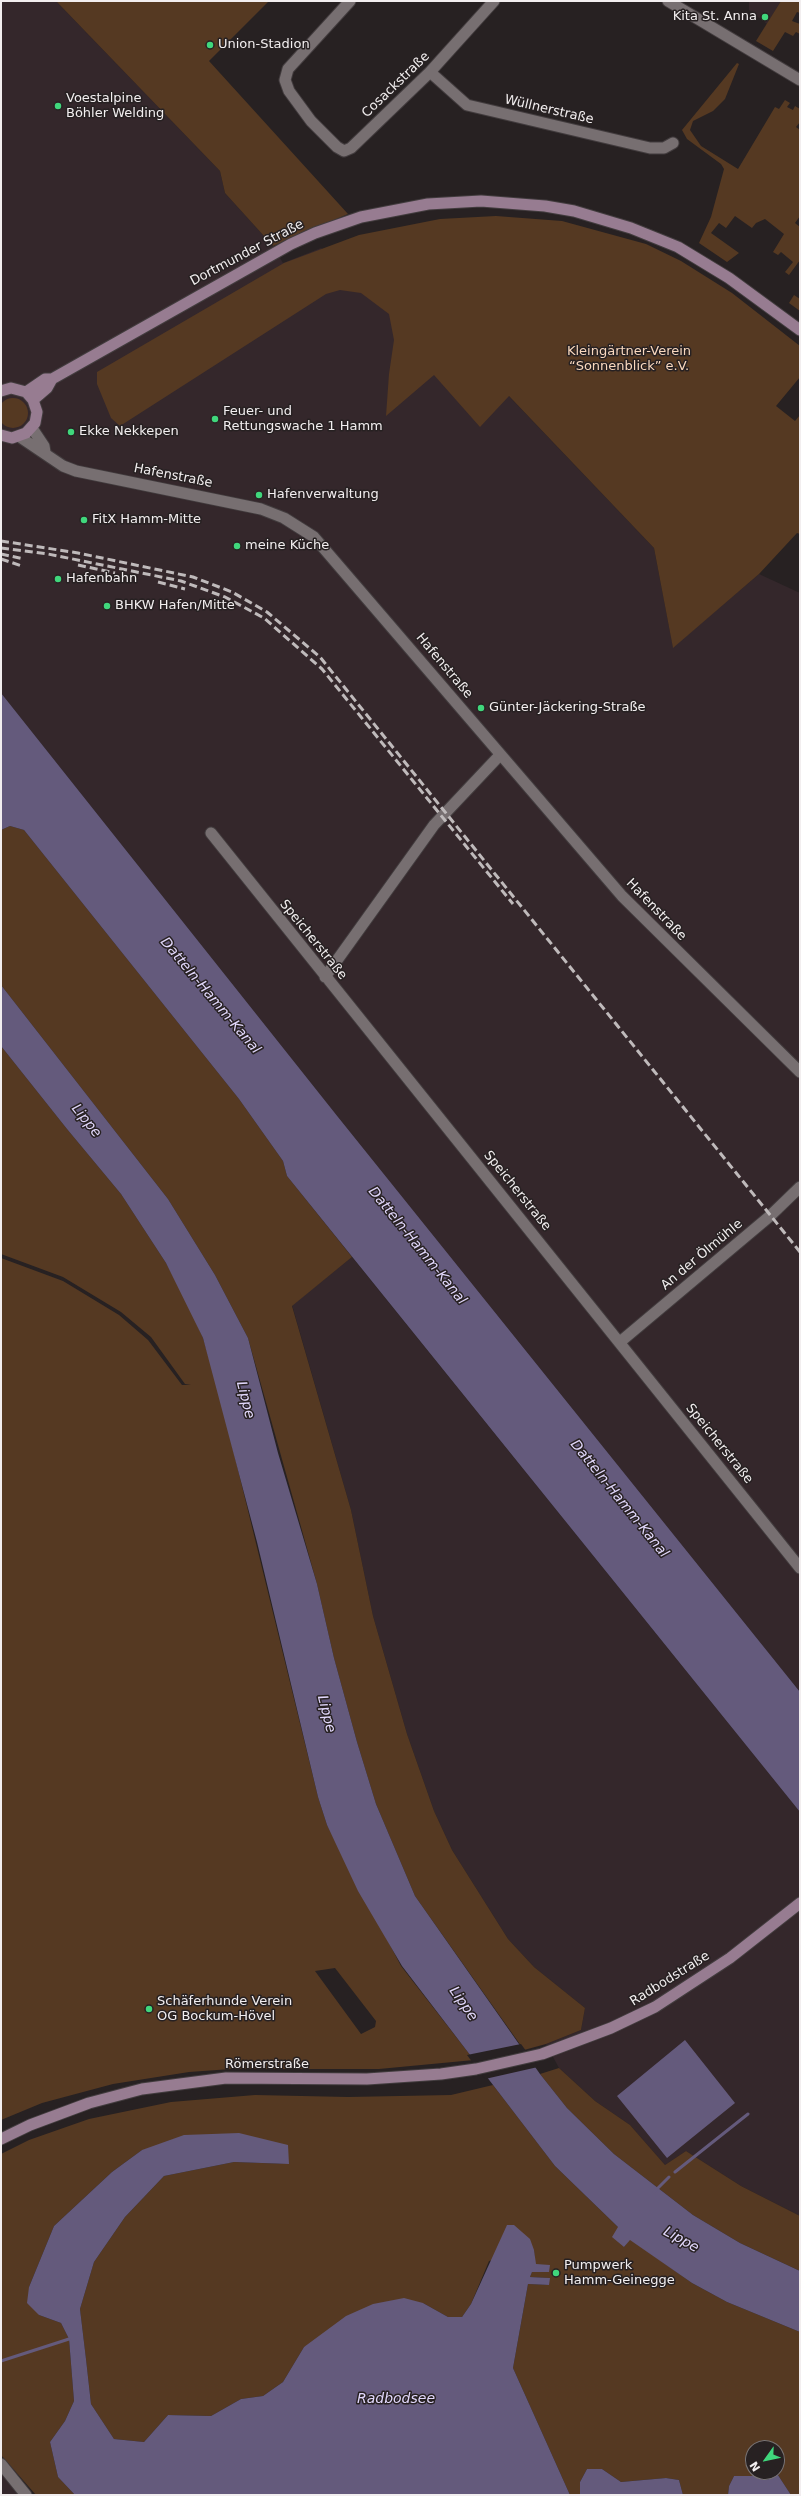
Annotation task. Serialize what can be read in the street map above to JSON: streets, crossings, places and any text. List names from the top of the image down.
{
  "streets": {
    "main road": ["Dortmunder Straße", "Radbodstraße", "Römerstraße"],
    "street": [
      "Cosackstraße",
      "Wüllnerstraße",
      "Hafenstraße",
      "Speicherstraße",
      "An der Ölmühle"
    ]
  },
  "crossings": [
    ["Cosackstraße", "Wüllnerstraße"],
    ["Speicherstraße", "An der Ölmühle"],
    ["Radbodstraße", "Römerstraße"]
  ],
  "water": ["Datteln-Hamm-Kanal", "Lippe", "Radbodsee"],
  "parks": ["Kleingärtner-Verein “Sonnenblick” e.V."],
  "places": [
    "Kita St. Anna",
    "Union-Stadion",
    "Voestalpine Böhler Welding",
    "Feuer- und Rettungswache 1 Hamm",
    "Ekke Nekkepen",
    "Hafenverwaltung",
    "FitX Hamm-Mitte",
    "meine Küche",
    "Hafenbahn",
    "BHKW Hafen/Mitte",
    "Günter-Jäckering-Straße",
    "Schäferhunde Verein OG Bockum-Hövel",
    "Pumpwerk Hamm-Geinegge"
  ],
  "north": "bottom left"
}
